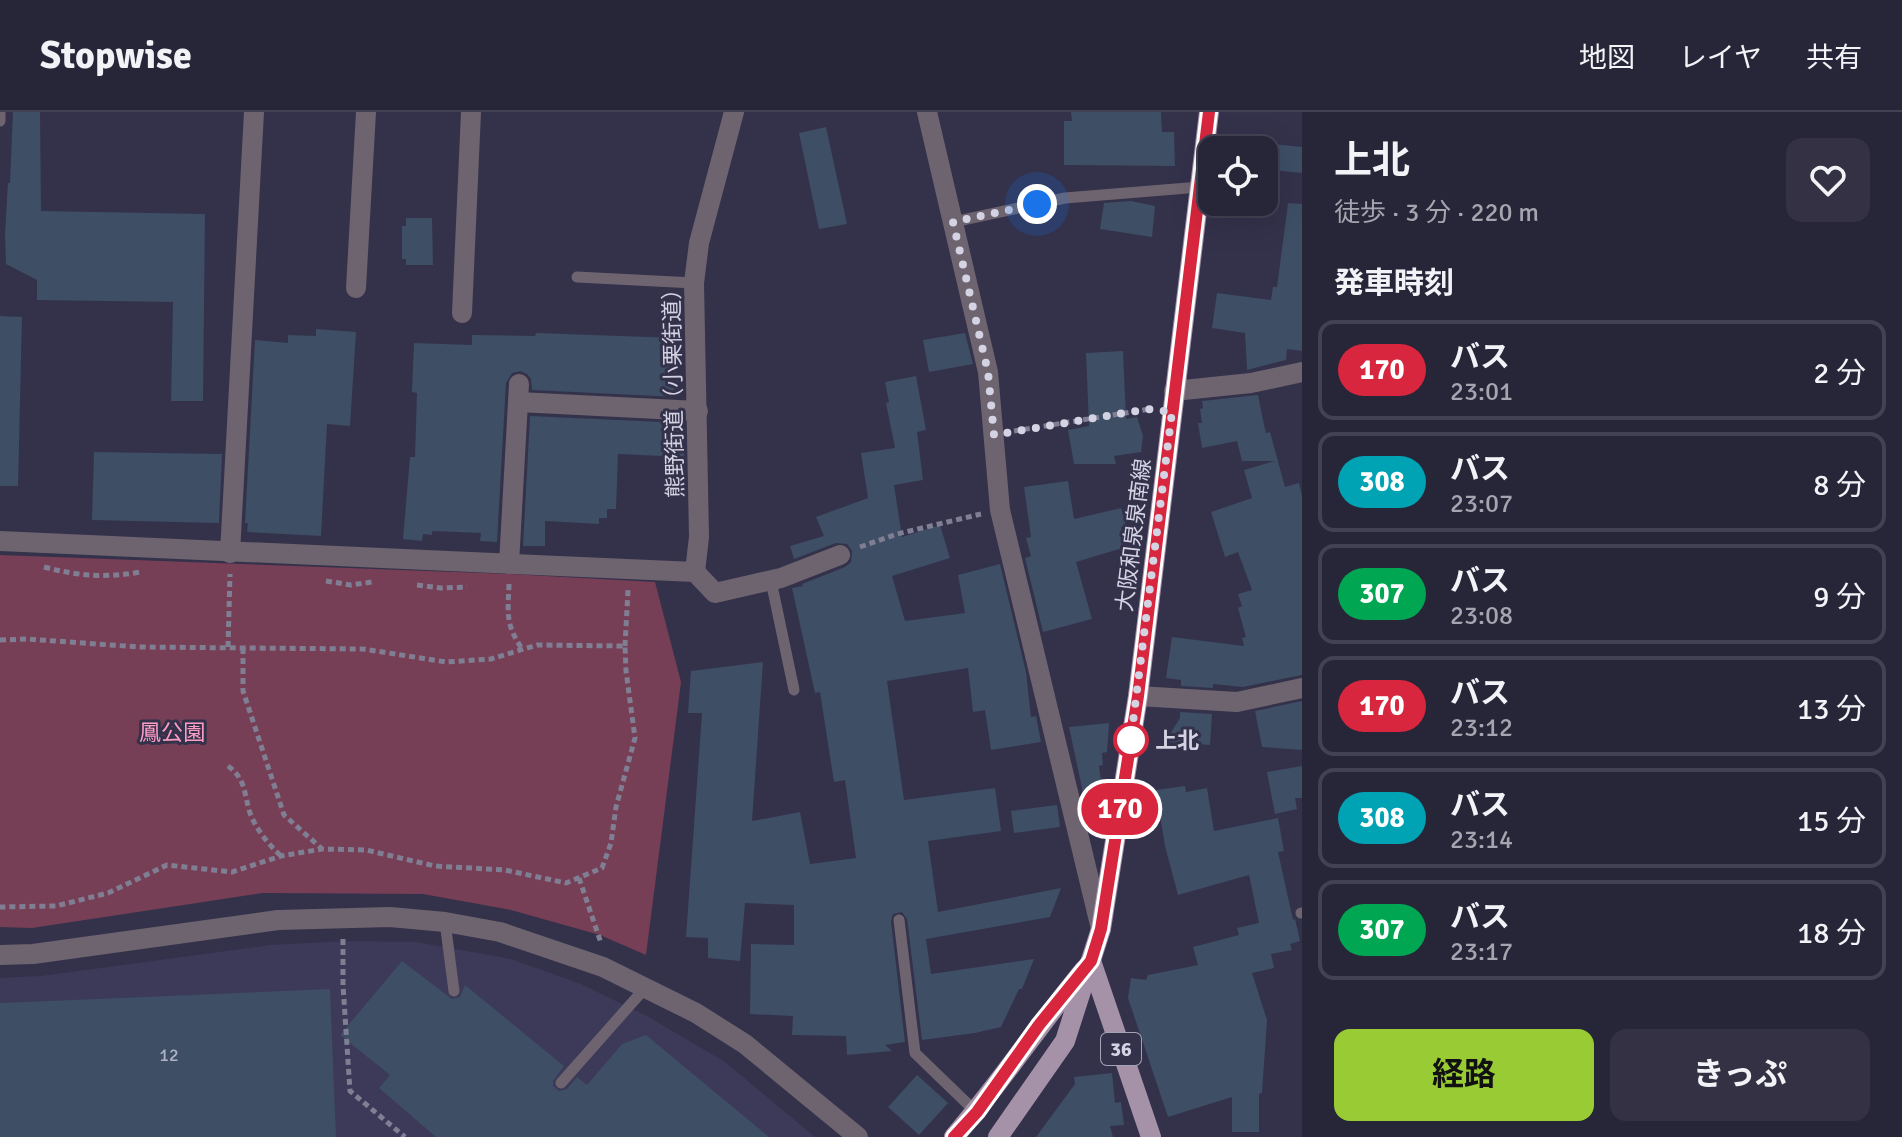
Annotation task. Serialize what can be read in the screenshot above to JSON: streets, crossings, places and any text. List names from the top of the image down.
{
  "streets": {
    "main road": ["大阪和泉泉南線", "36"],
    "street": ["熊野街道（小栗街道）"]
  },
  "crossings": [
    ["大阪和泉泉南線", "36"]
  ],
  "parks": ["鳳公園"],
  "places": ["上北"],
  "lines": ["bus line 170"],
  "house_numbers": ["12"],
  "page": {
    "header": "Stopwise",
    "nav": ["地図", "レイヤ", "共有"],
    "on_map": "170",
    "heading": [
      ["上北", "徒歩 · 3 分 · 220 m"],
      "発車時刻"
    ],
    "list": [
      {
        "mark": "170",
        "name": "バス",
        "note": "23:01",
        "value": "2 分"
      },
      {
        "mark": "308",
        "name": "バス",
        "note": "23:07",
        "value": "8 分"
      },
      {
        "mark": "307",
        "name": "バス",
        "note": "23:08",
        "value": "9 分"
      },
      {
        "mark": "170",
        "name": "バス",
        "note": "23:12",
        "value": "13 分"
      },
      {
        "mark": "308",
        "name": "バス",
        "note": "23:14",
        "value": "15 分"
      },
      {
        "mark": "307",
        "name": "バス",
        "note": "23:17",
        "value": "18 分"
      }
    ],
    "buttons": ["経路", "きっぷ"]
  }
}
